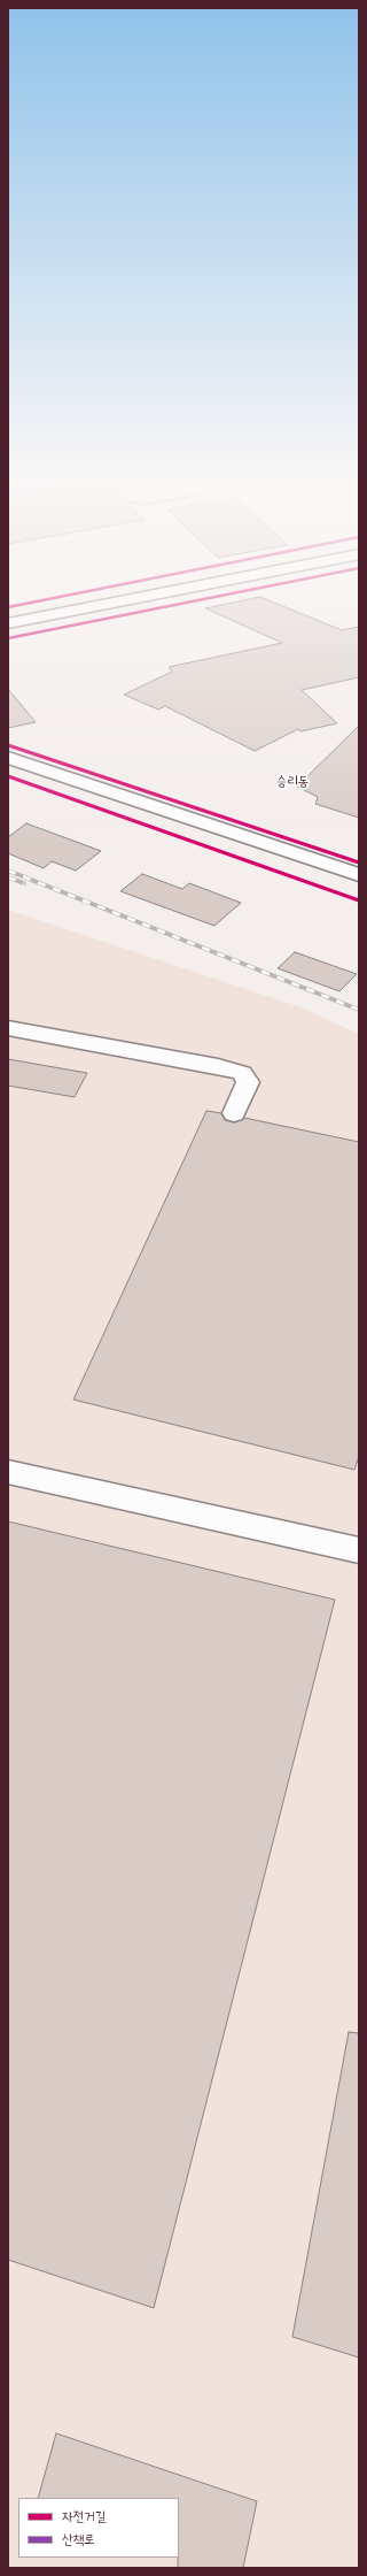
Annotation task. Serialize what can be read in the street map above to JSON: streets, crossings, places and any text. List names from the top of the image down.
{
  "districts": ["승리동"],
  "legend": ["자전거길", "산책로"]
}
